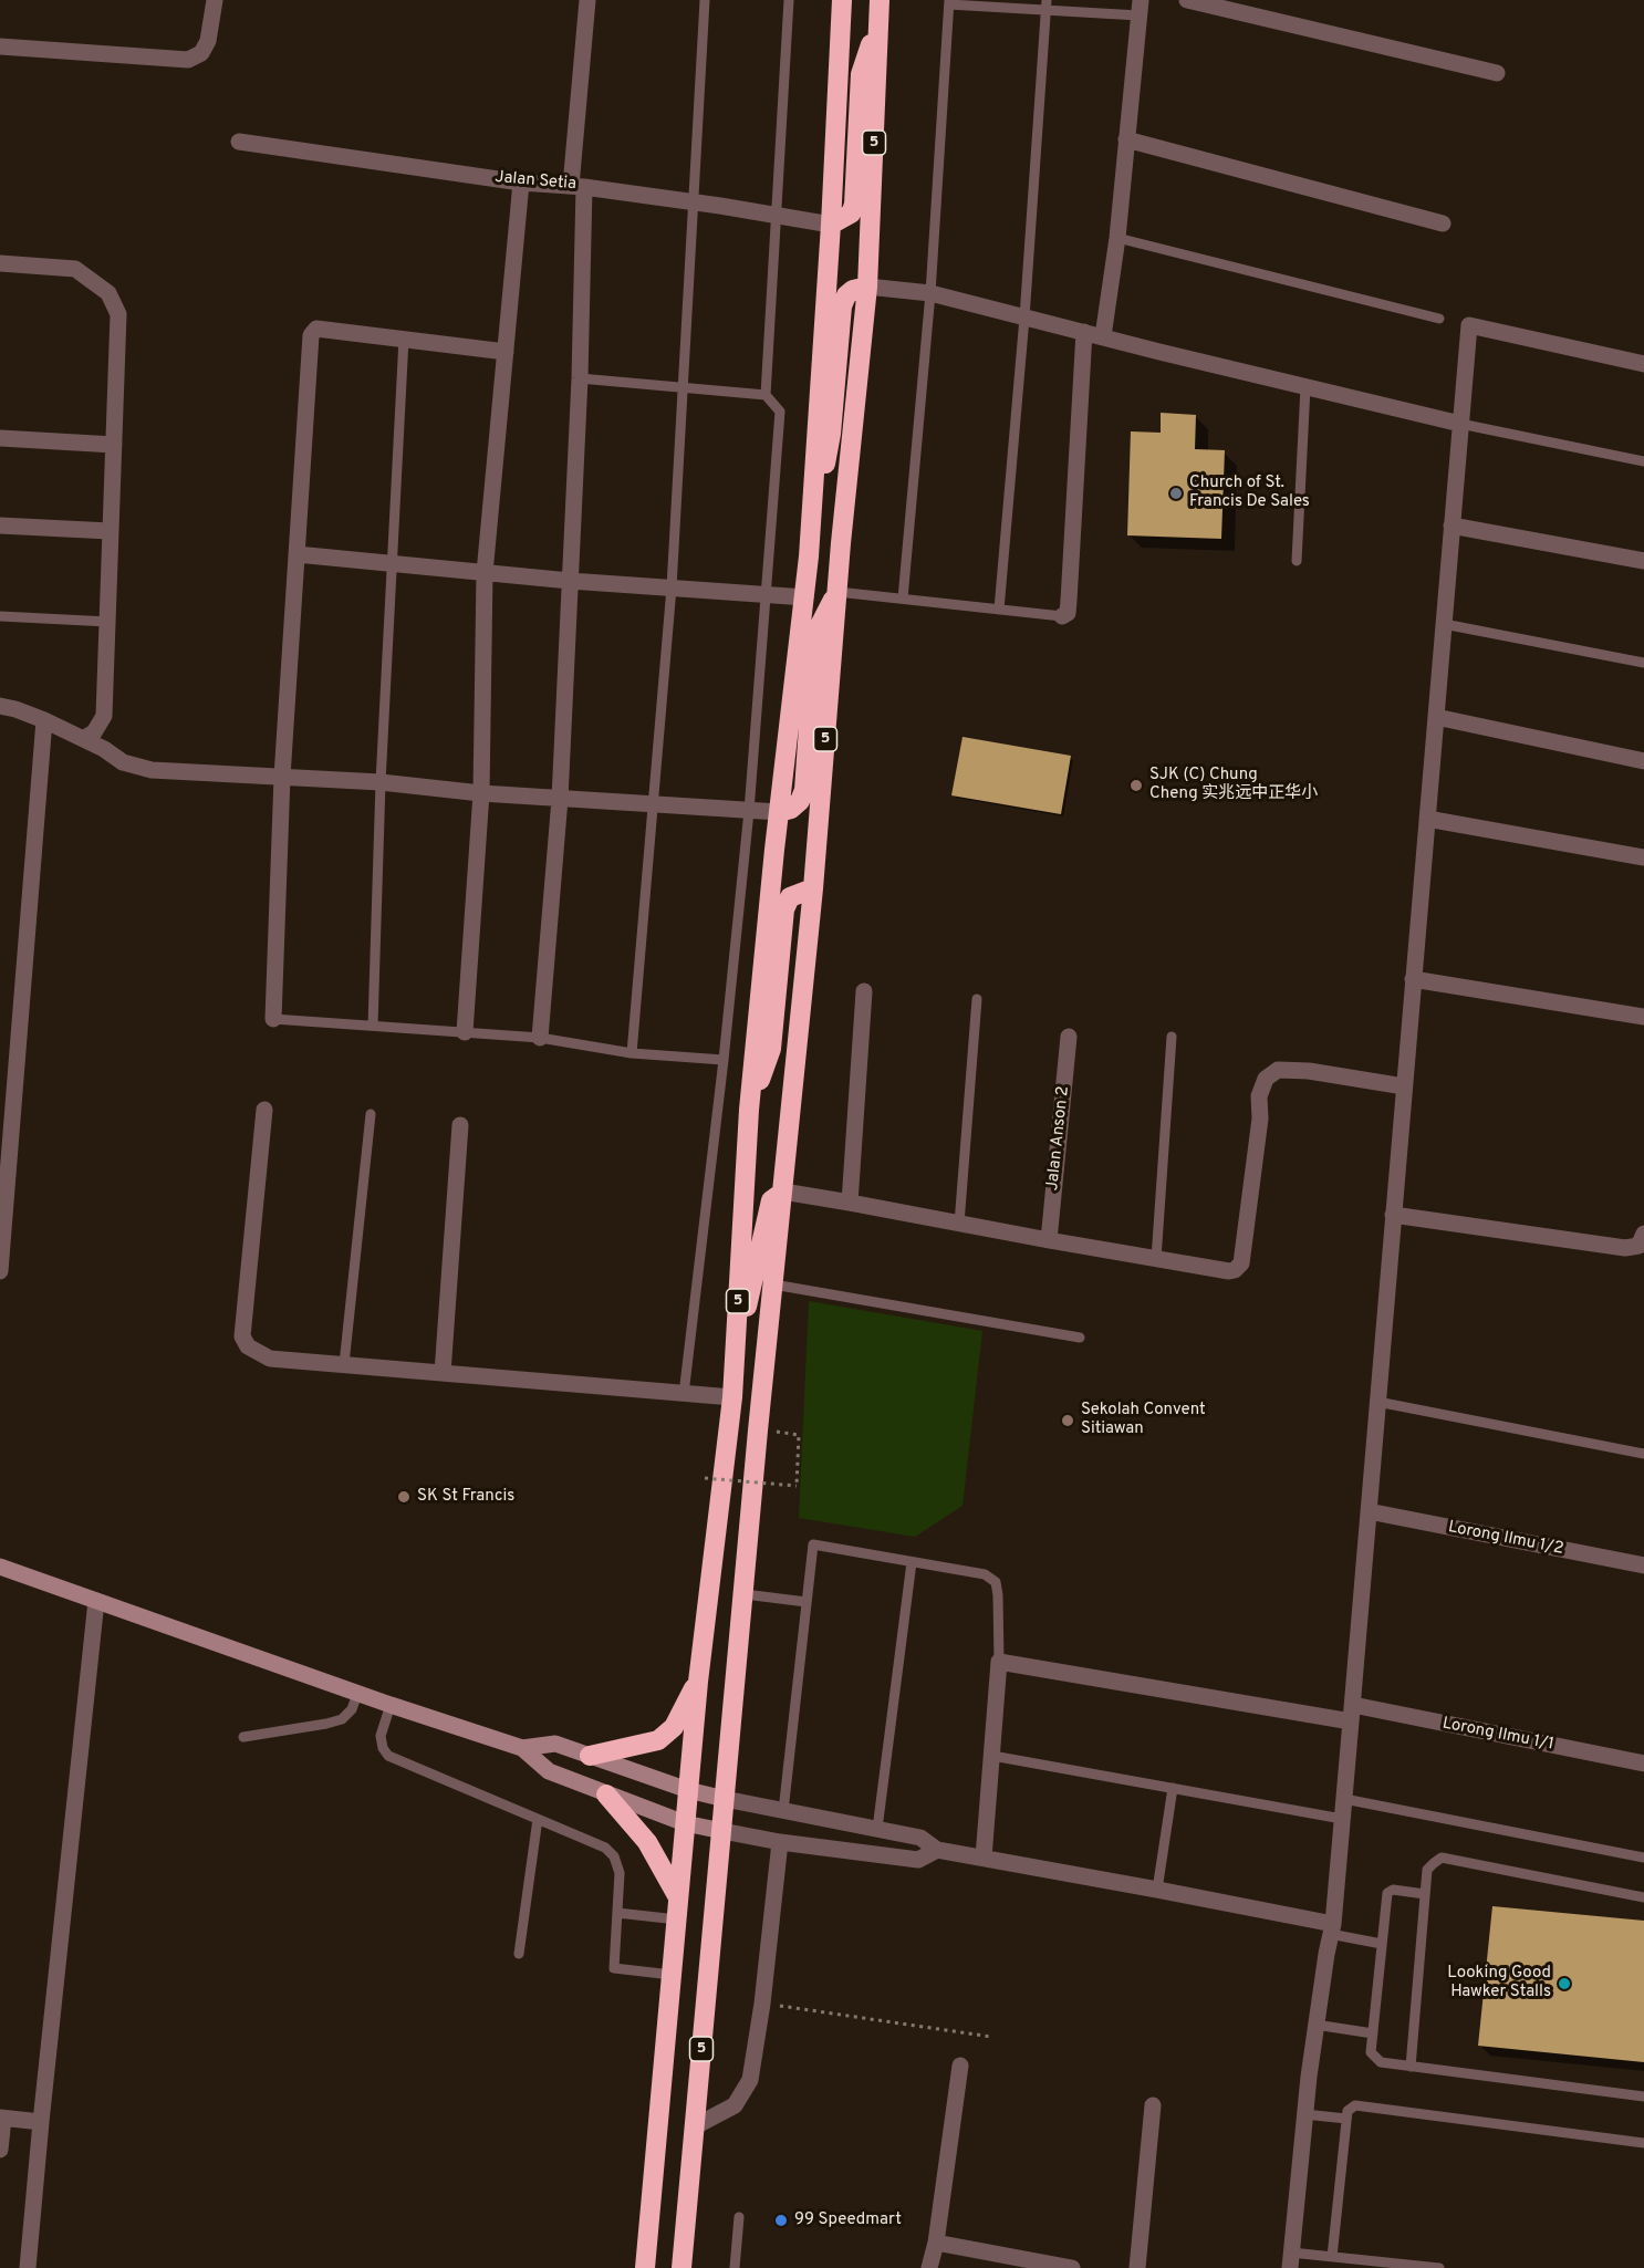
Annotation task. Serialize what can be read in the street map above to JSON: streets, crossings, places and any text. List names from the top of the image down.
{
  "streets": {
    "highway": ["5"],
    "street": [
      "Jalan Setia",
      "Jalan Anson 2",
      "Lorong Ilmu 1/2",
      "Lorong Ilmu 1/1"
    ]
  },
  "crossings": [
    ["5", "Jalan Setia"]
  ],
  "places": [
    "Church of St. Francis De Sales",
    "SJK (C) Chung Cheng 实兆远中正华小",
    "Sekolah Convent Sitiawan",
    "SK St Francis",
    "Looking Good Hawker Stalls",
    "99 Speedmart"
  ]
}
